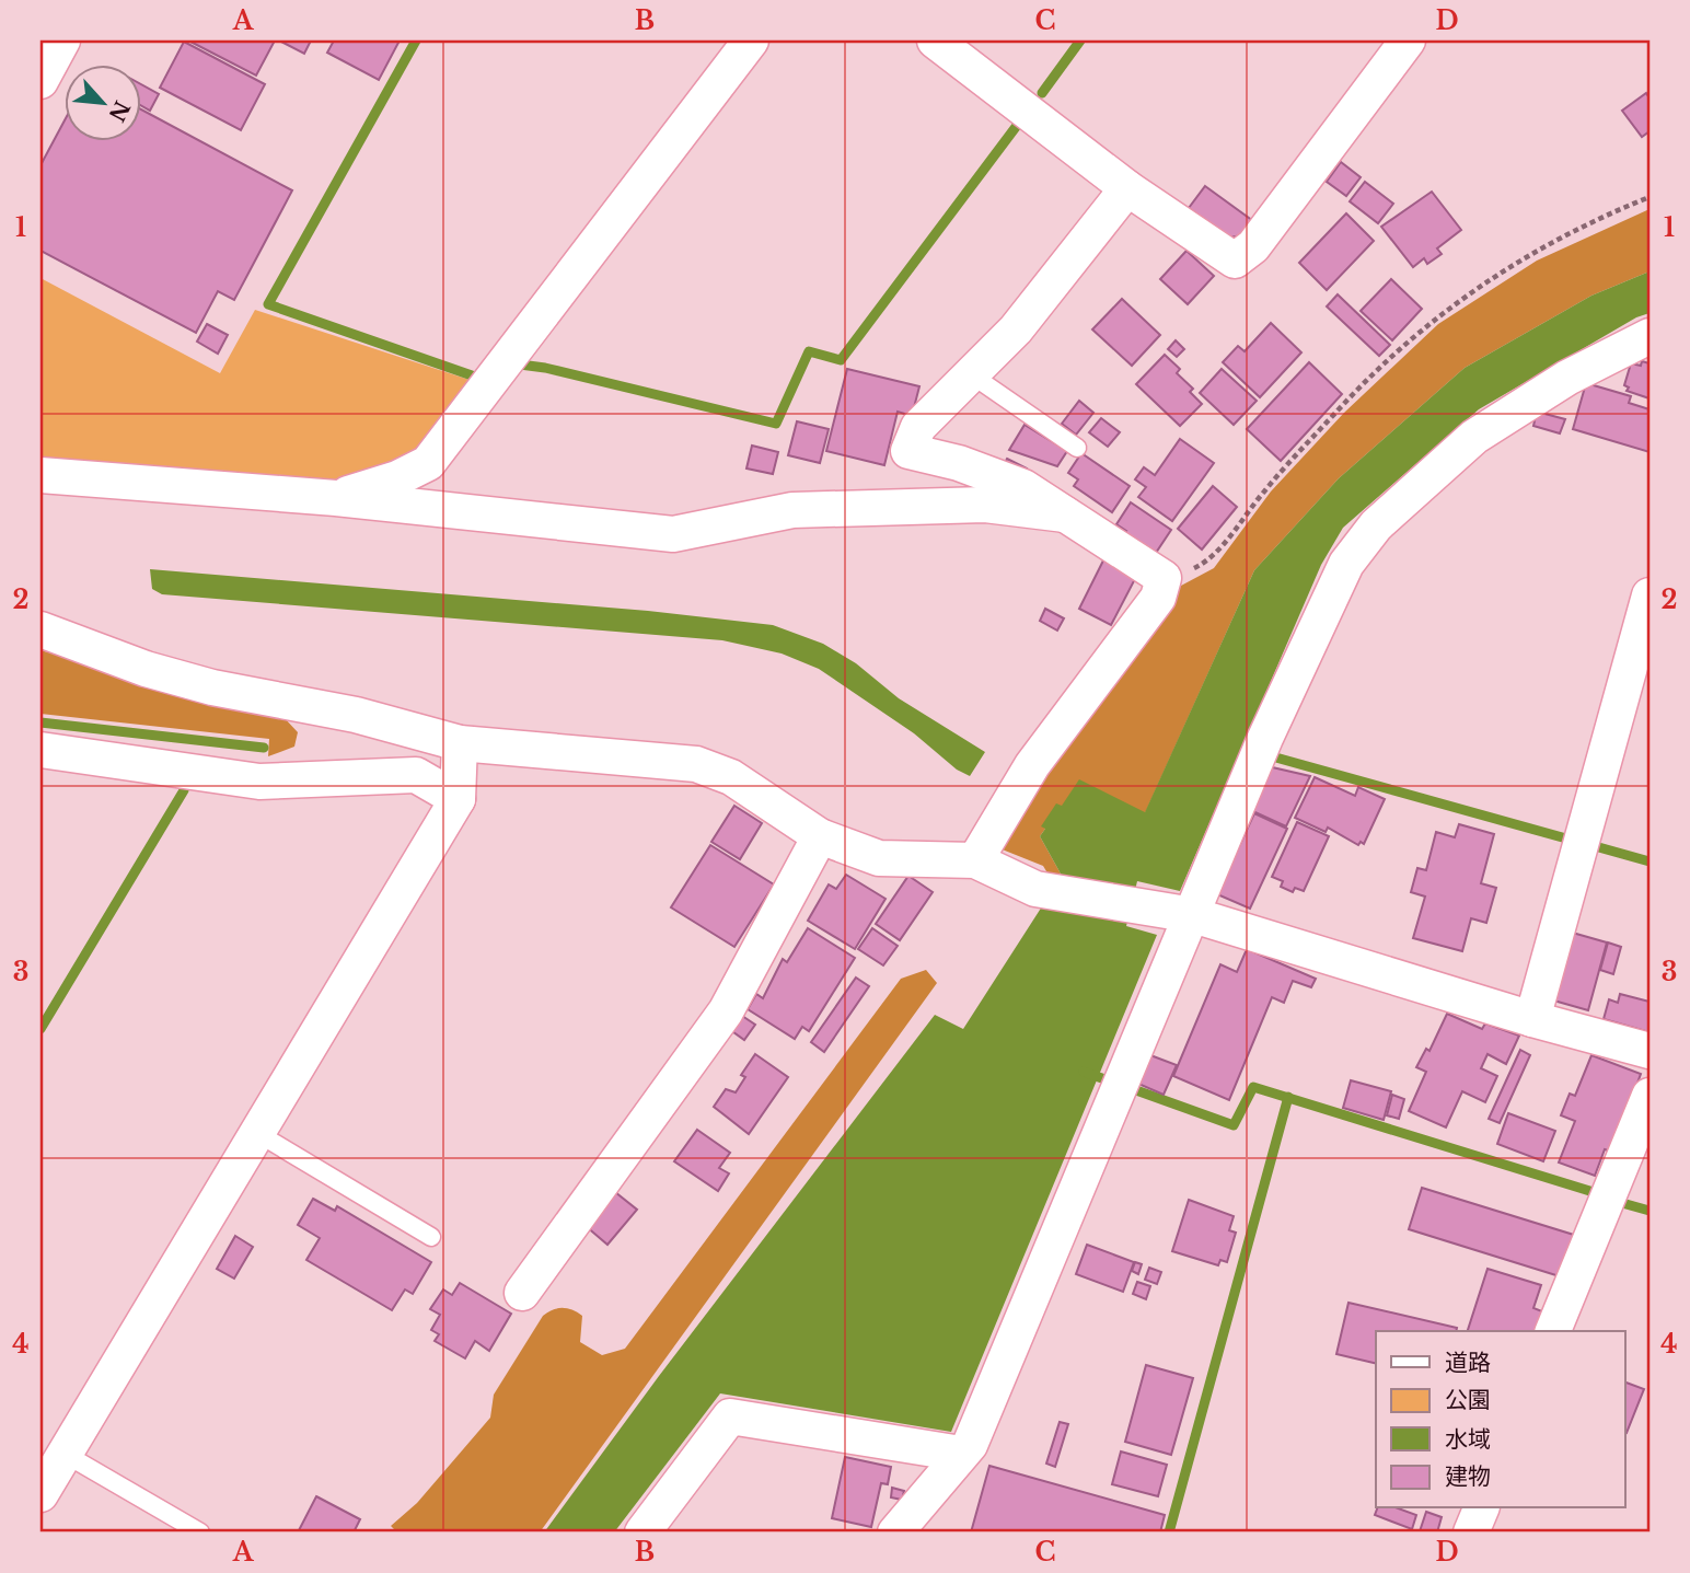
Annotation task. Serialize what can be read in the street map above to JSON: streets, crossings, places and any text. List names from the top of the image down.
{
  "legend": [
    "道路",
    "公園",
    "水域",
    "建物"
  ],
  "north": "bottom right",
  "grid": {
    "columns": [
      "A",
      "B",
      "C",
      "D"
    ],
    "rows": [
      "1",
      "2",
      "3",
      "4"
    ]
  }
}
